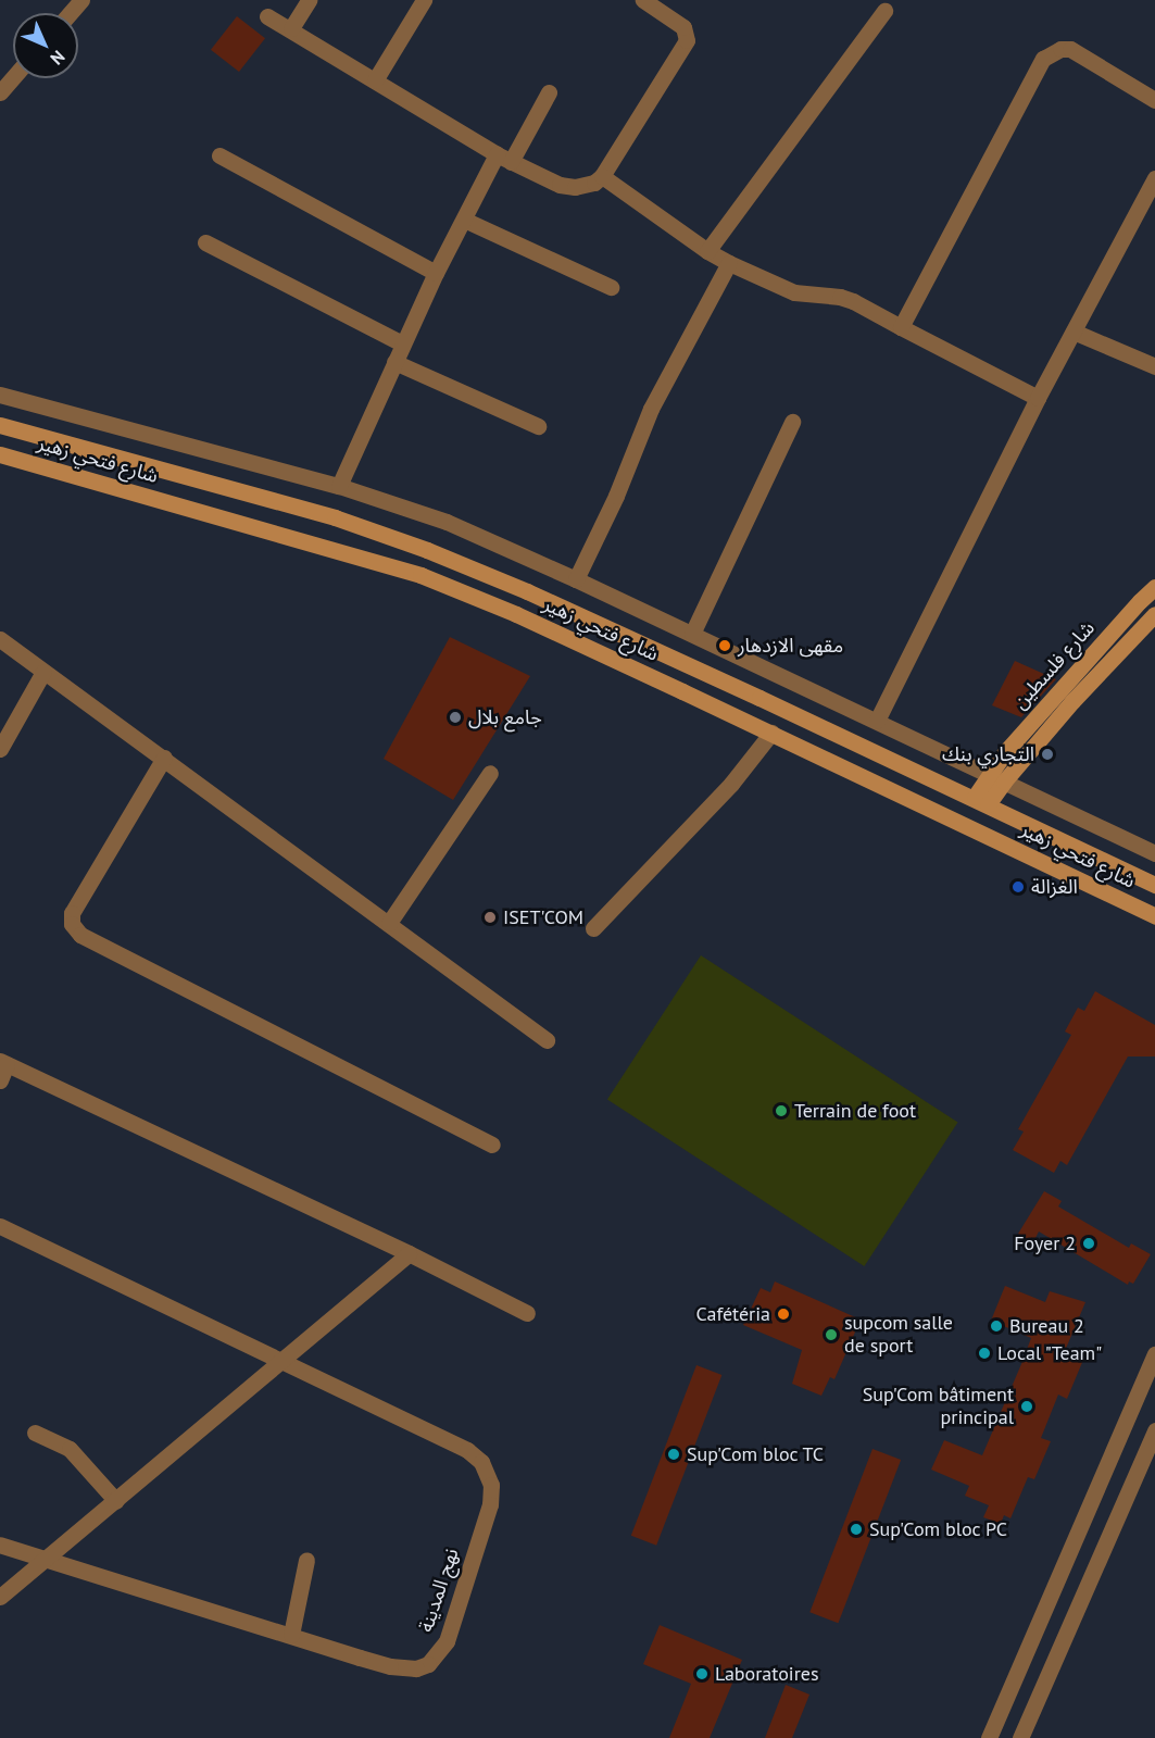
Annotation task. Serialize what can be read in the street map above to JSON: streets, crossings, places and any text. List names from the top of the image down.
{
  "streets": {
    "street": ["شارع فتحي زهير", "شارع فلسطين", "نهج المدينة"]
  },
  "places": [
    "مقهى الازدهار",
    "جامع بلال",
    "التجاري بنك",
    "الغزالة",
    "ISET'COM",
    "Terrain de foot",
    "Foyer 2",
    "Cafétéria",
    "Bureau 2",
    "supcom salle de sport",
    "Local \"Team\"",
    "Sup'Com bâtiment principal",
    "Sup'Com bloc TC",
    "Sup'Com bloc PC",
    "Laboratoires"
  ],
  "north": "bottom right"
}
